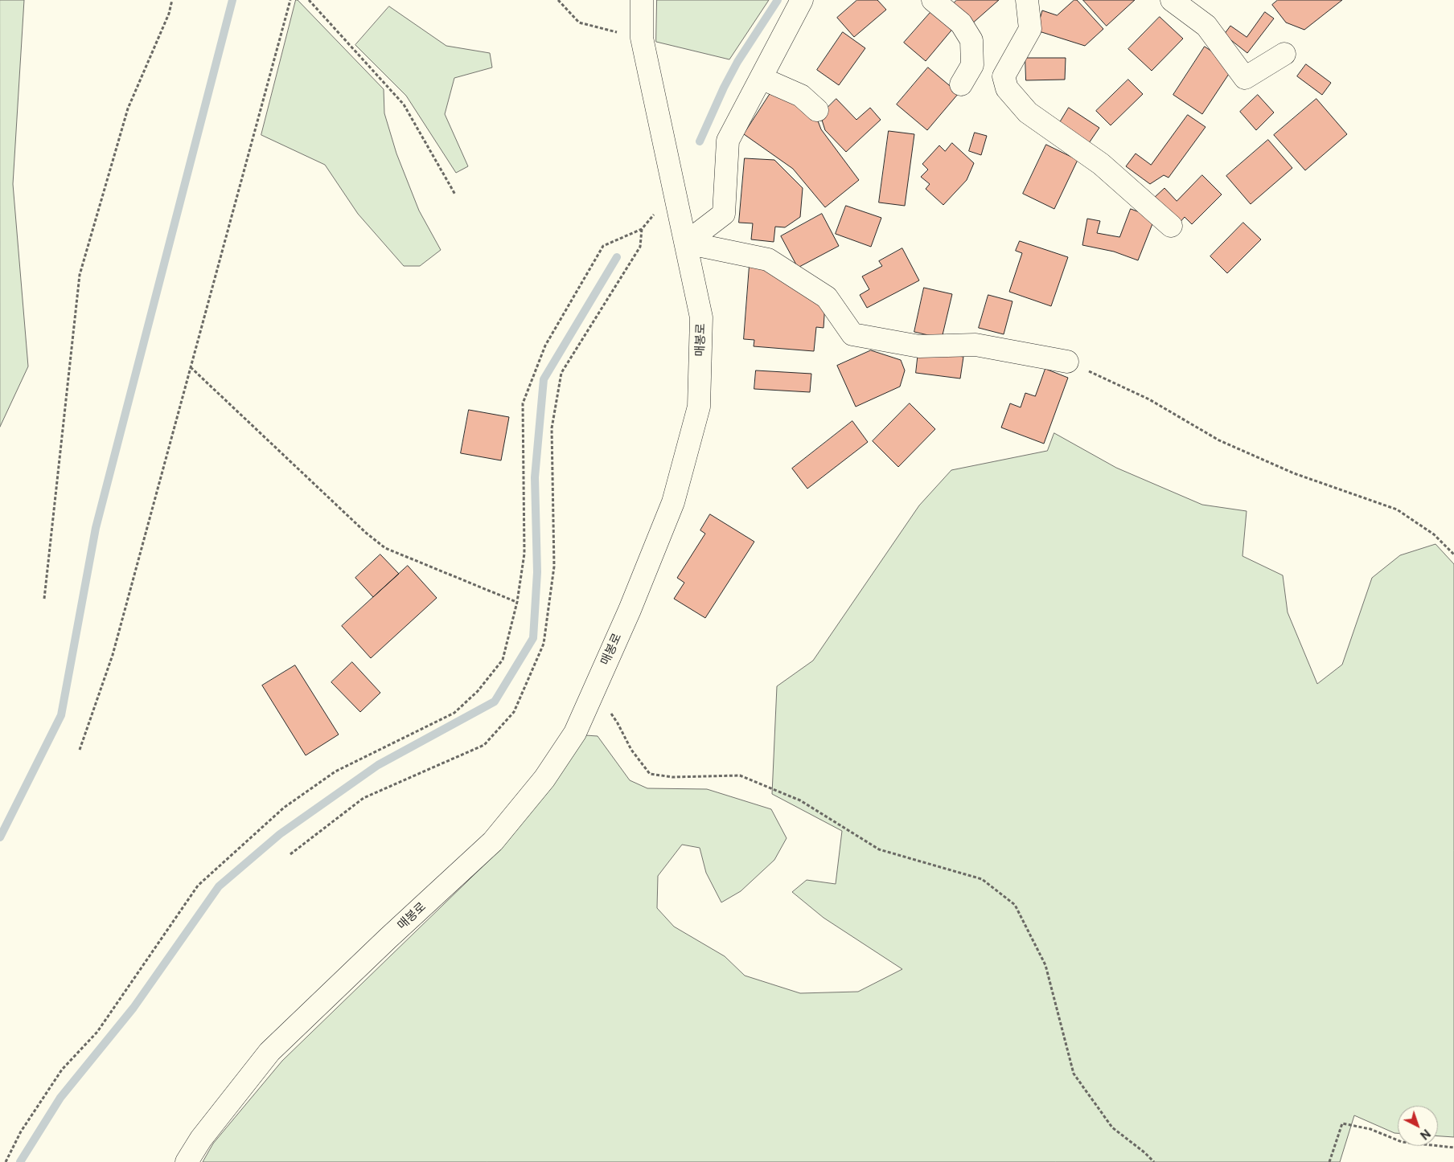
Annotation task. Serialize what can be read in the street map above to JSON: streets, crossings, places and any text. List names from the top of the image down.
{
  "streets": {
    "street": ["매봉로"]
  },
  "north": "bottom right"
}
